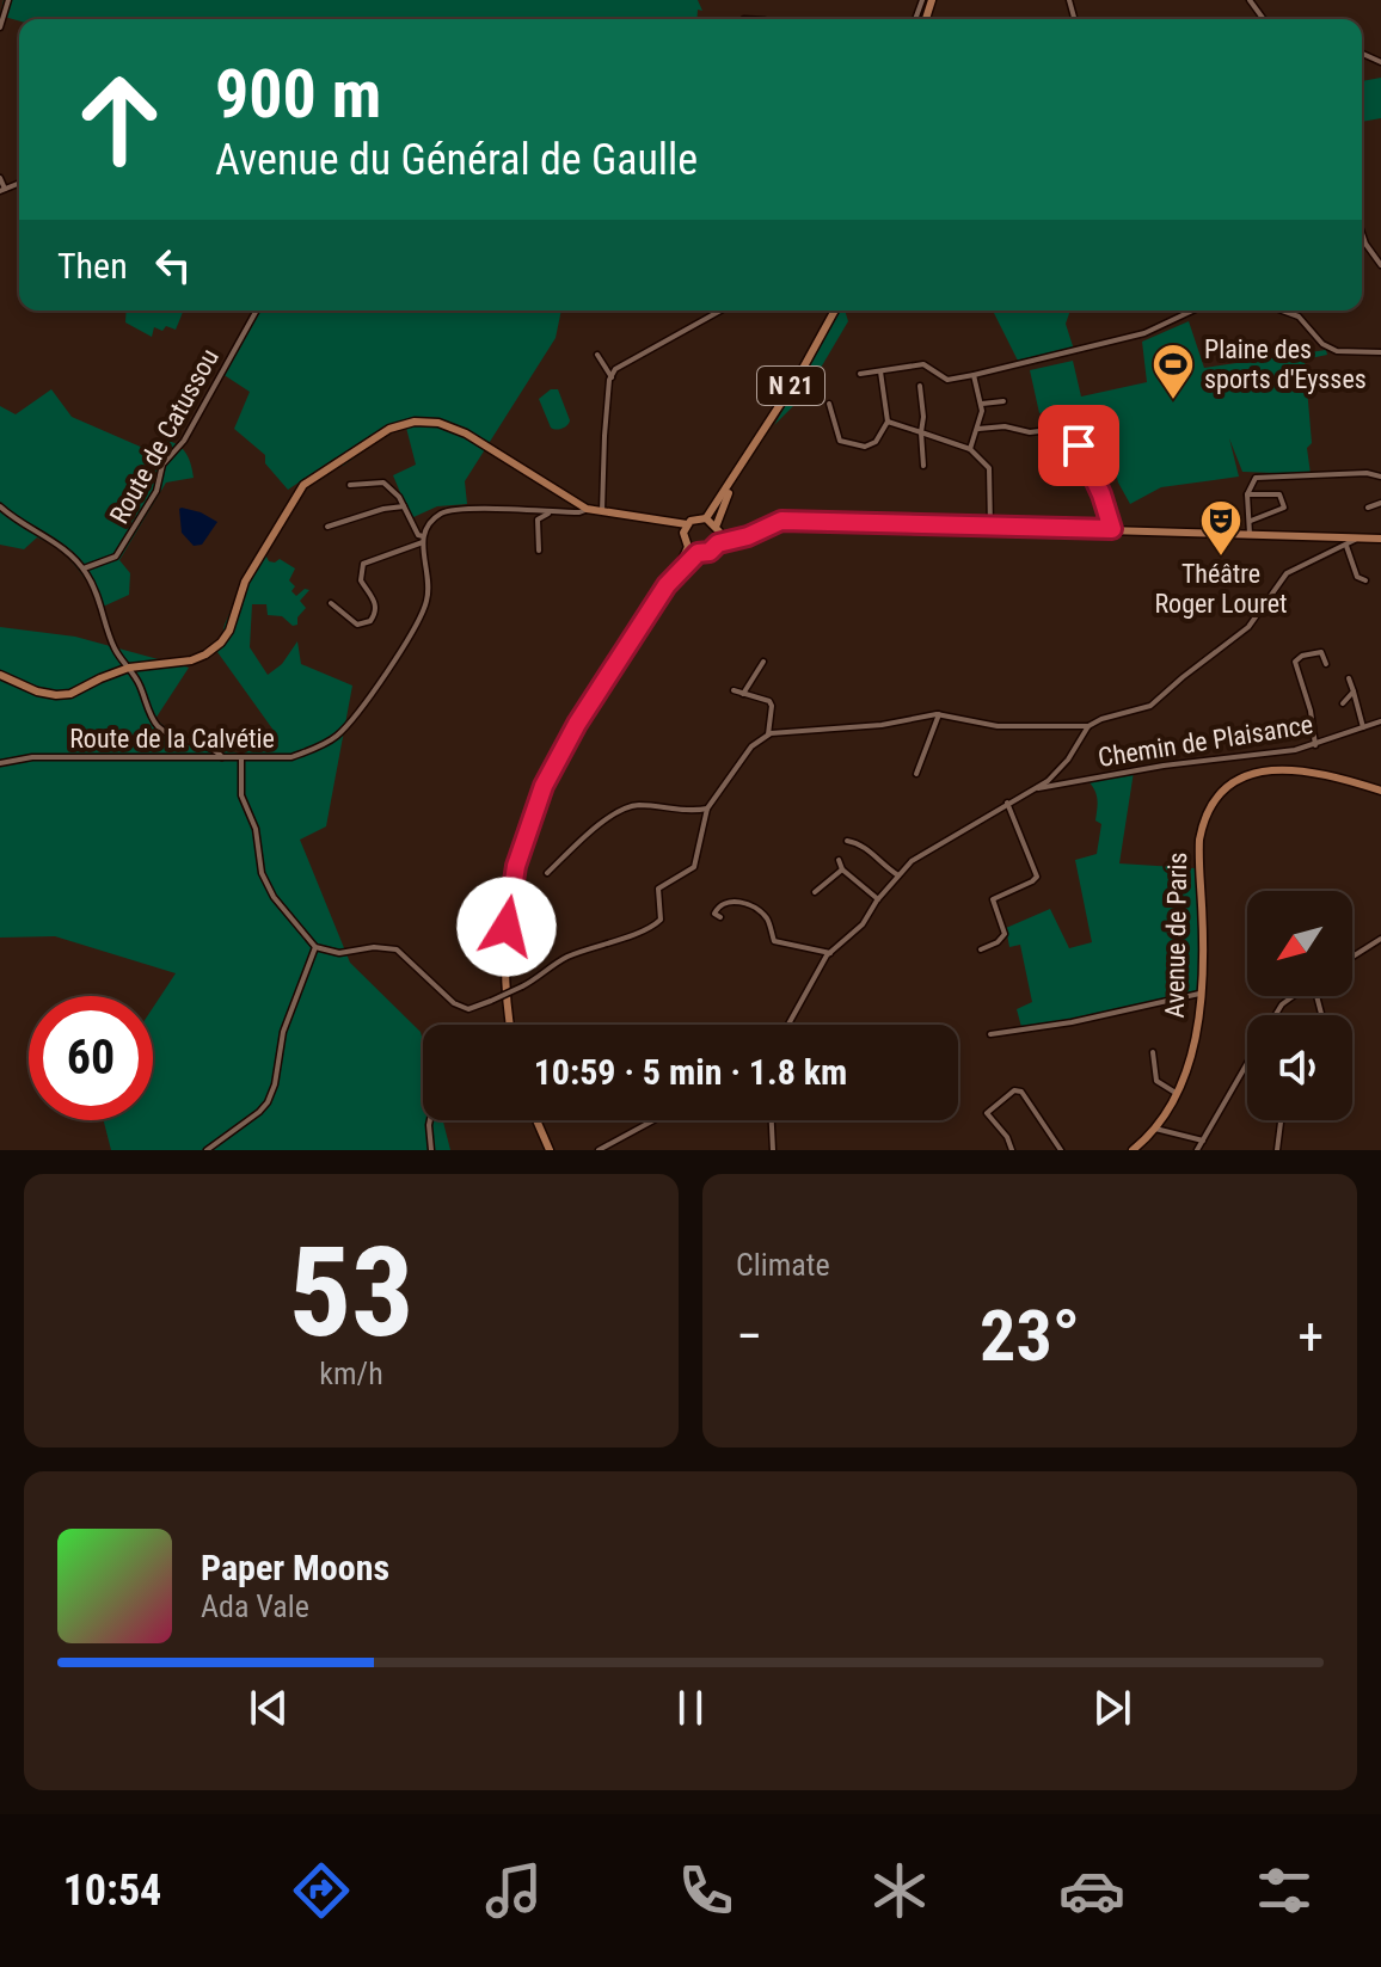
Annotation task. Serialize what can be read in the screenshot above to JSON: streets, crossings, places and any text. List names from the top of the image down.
{
  "streets": {
    "main road": ["N 21", "Avenue de Paris"],
    "street": ["Route de Catussou", "Route de la Calvétie", "Chemin de Plaisance"]
  },
  "places": {
    "sports": ["Plaine des sports d'Eysses"],
    "theatre": ["Théâtre Roger Louret"]
  },
  "north": "bottom left",
  "page": {
    "turn": ["900 m", "Avenue du Général de Gaulle"],
    "then": "Then",
    "limit": "60",
    "trip": "10:59 · 5 min · 1.8 km",
    "tile": [
      ["53", "km/h"],
      "Climate"
    ],
    "heat": ["−", "23°", "+"],
    "song": ["Paper Moons", "Ada Vale"],
    "tabs": "10:54"
  }
}
